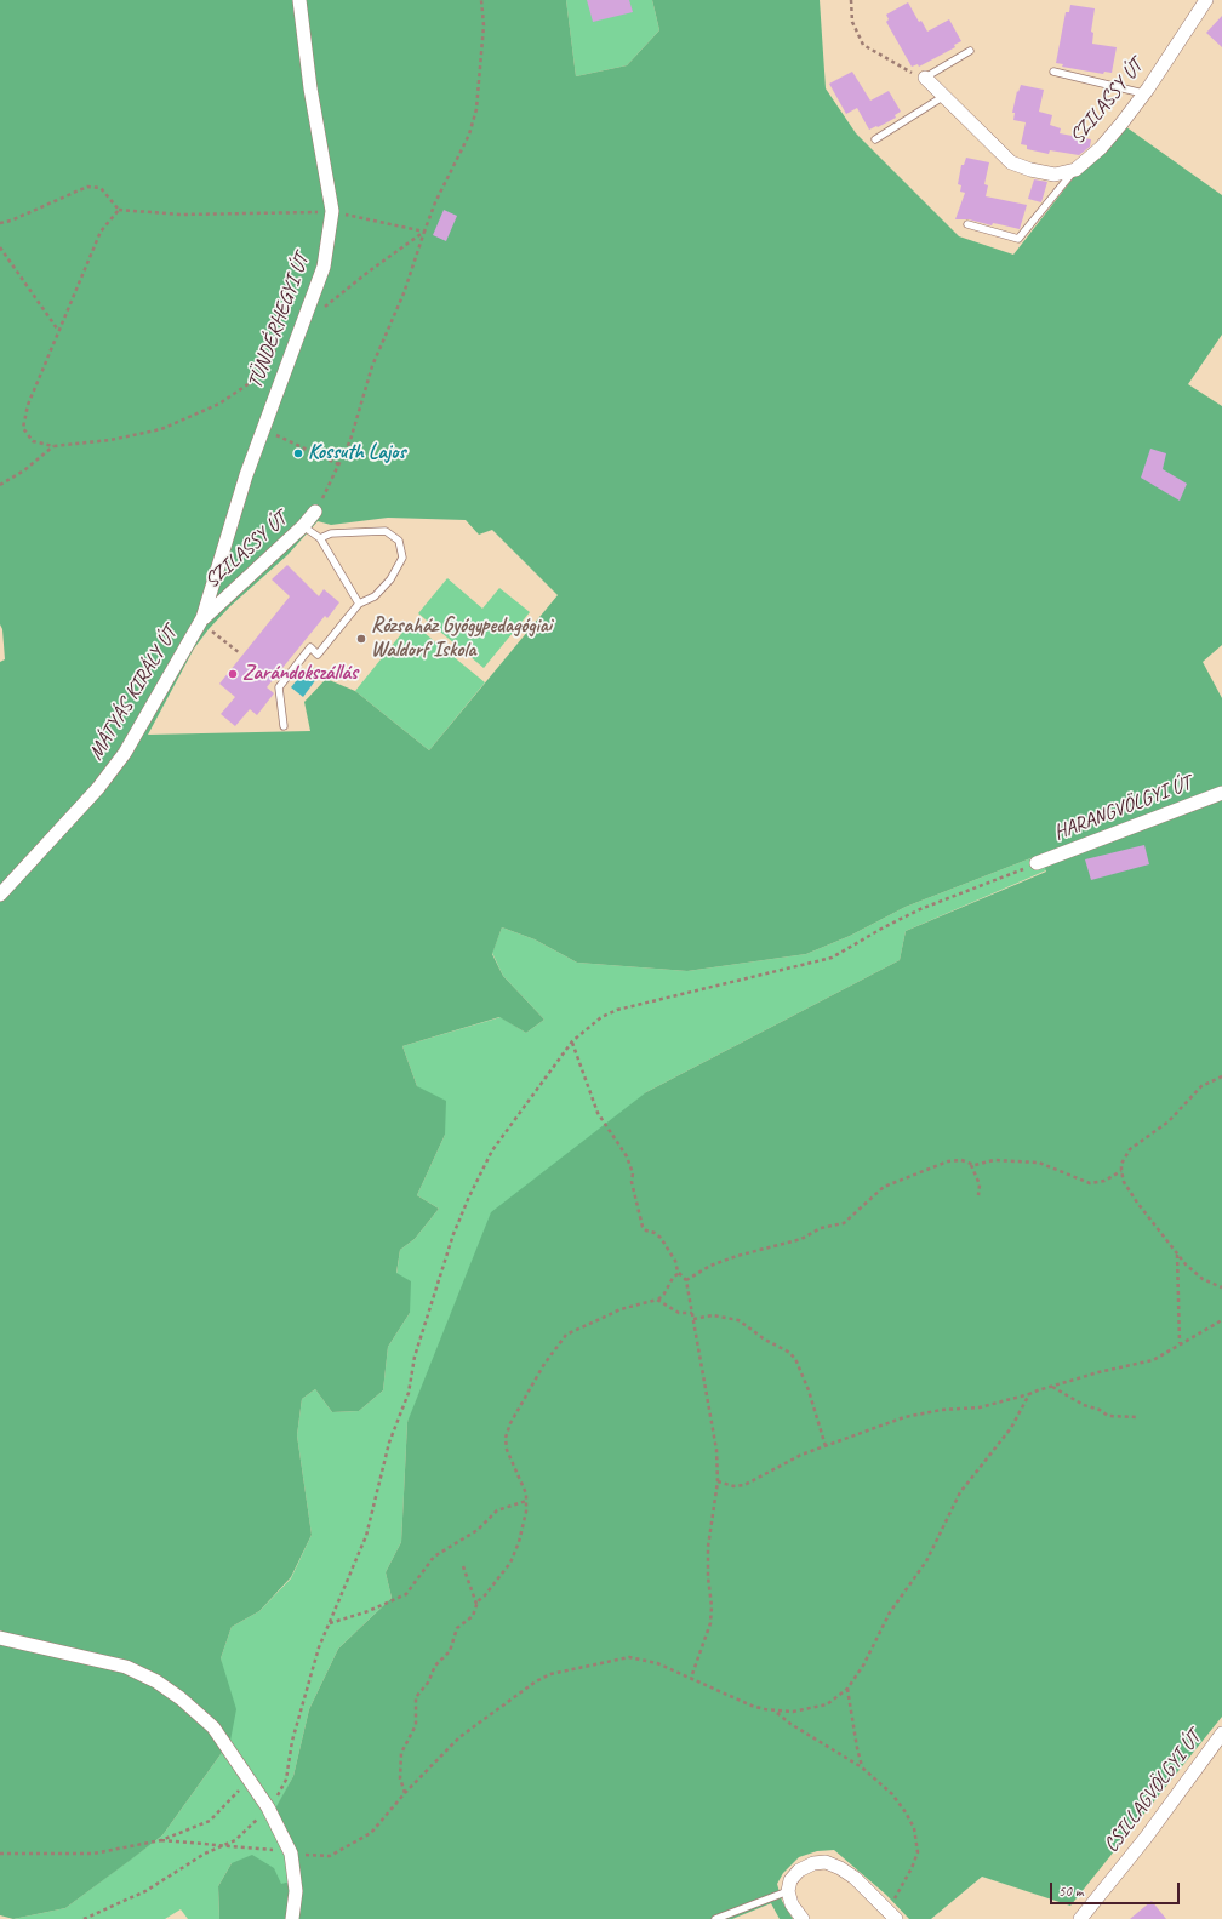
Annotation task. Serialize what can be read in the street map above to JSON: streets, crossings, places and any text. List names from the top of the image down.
{
  "streets": {
    "street": [
      "SZILASSY ÚT",
      "TÜNDÉRHEGYI ÚT",
      "MÁTYÁS KIRÁLY ÚT",
      "HARANGVÖLGYI ÚT",
      "CSILLAGVÖLGYI ÚT"
    ]
  },
  "crossings": [
    ["SZILASSY ÚT", "TÜNDÉRHEGYI ÚT"],
    ["SZILASSY ÚT", "MÁTYÁS KIRÁLY ÚT"],
    ["TÜNDÉRHEGYI ÚT", "MÁTYÁS KIRÁLY ÚT"]
  ],
  "places": ["Kossuth Lajos", "Rózsaház Gyógypedagógiai Waldorf Iskola", "Zarándokszállás"],
  "scale_bar": "50 m"
}
